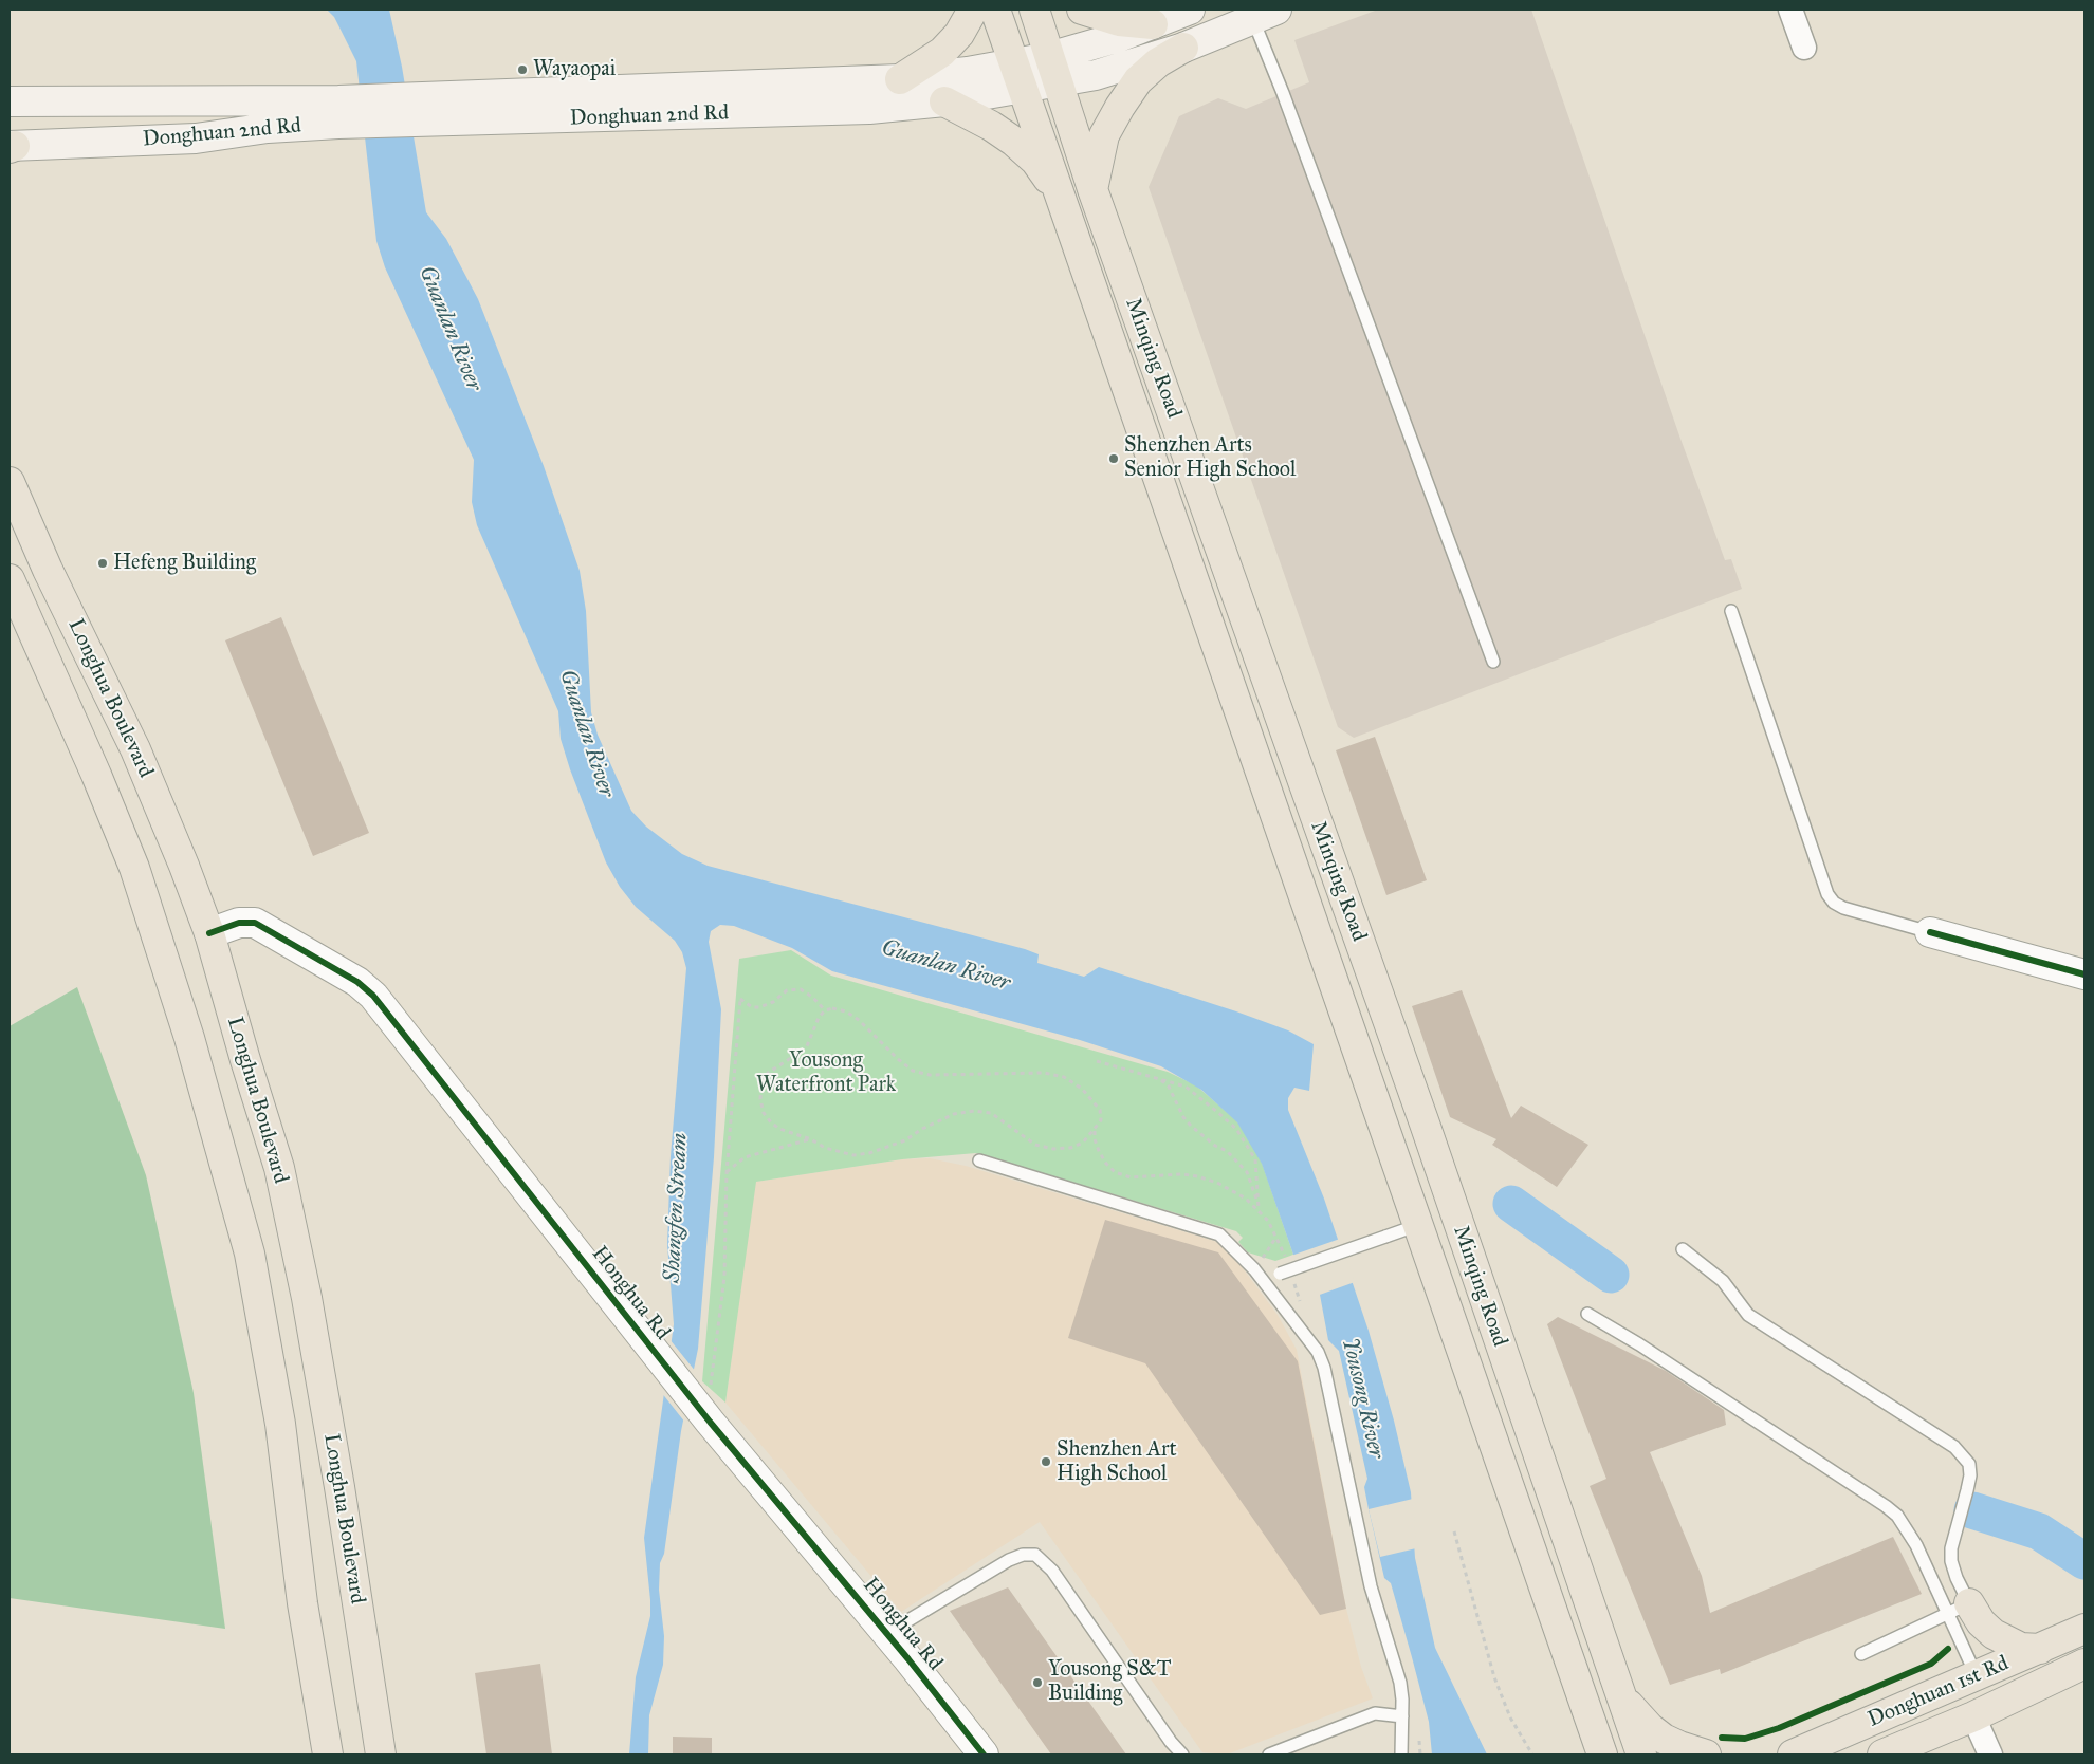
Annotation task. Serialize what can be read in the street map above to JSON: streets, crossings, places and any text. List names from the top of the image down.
{
  "streets": {
    "main road": [
      "Donghuan 2nd Rd",
      "Minqing Road",
      "Longhua Boulevard",
      "Donghuan 1st Rd"
    ],
    "street": ["Honghua Rd"]
  },
  "crossings": [
    ["Donghuan 2nd Rd", "Minqing Road"],
    ["Longhua Boulevard", "Honghua Rd"]
  ],
  "water": ["Guanlan River", "Shangfen Stream", "Yousong River"],
  "parks": ["Yousong Waterfront Park"],
  "places": [
    "Wayaopai",
    "Shenzhen Arts Senior High School",
    "Hefeng Building",
    "Shenzhen Art High School",
    "Yousong S&T Building"
  ]
}
